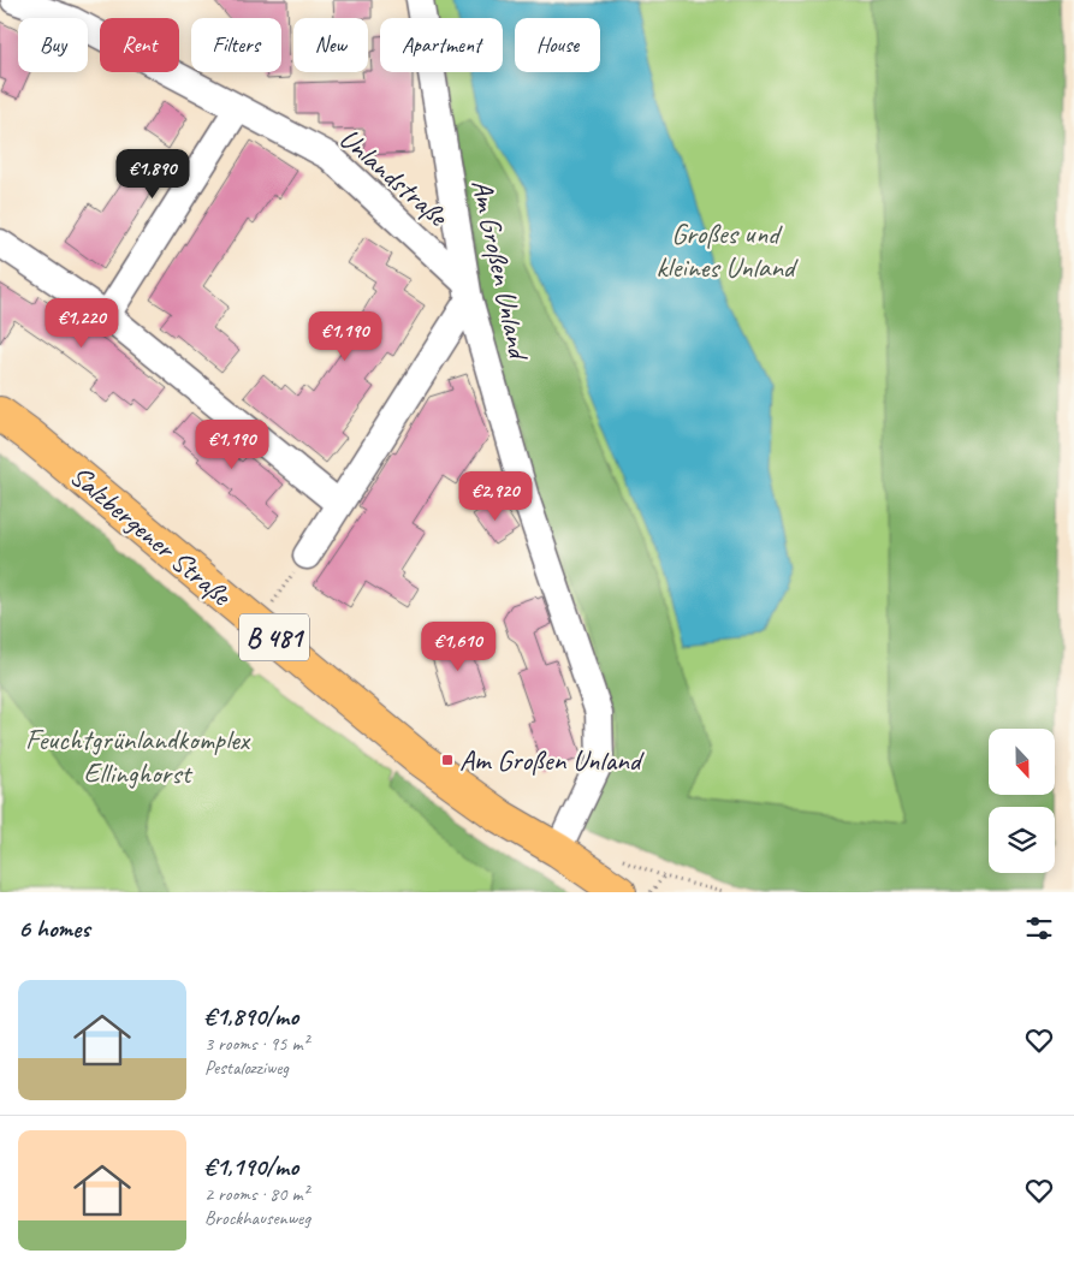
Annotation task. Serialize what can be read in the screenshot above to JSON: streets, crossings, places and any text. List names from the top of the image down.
{
  "streets": {
    "main road": ["Salzbergener Straße", "B 481"],
    "street": ["Unlandstraße", "Am Großen Unland"]
  },
  "crossings": [
    ["Unlandstraße", "Am Großen Unland"],
    ["Am Großen Unland", "Salzbergener Straße"]
  ],
  "parks": ["Großes und kleines Unland", "Feuchtgrünlandkomplex Ellinghorst"],
  "places": {
    "transit": ["Am Großen Unland"]
  },
  "north": "bottom",
  "page": {
    "chip": [
      "Buy",
      "Rent",
      "Filters",
      "New",
      "Apartment",
      "House"
    ],
    "price": [
      "€1,890",
      "€1,220",
      "€1,190",
      "€1,190",
      "€2,920",
      "€1,610"
    ],
    "heading": "6 homes",
    "list": [
      {
        "name": "€1,890/mo",
        "note": "3 rooms · 95 m² · Pestalozziweg"
      },
      {
        "name": "€1,190/mo",
        "note": "2 rooms · 80 m² · Brockhausenweg"
      }
    ]
  }
}
